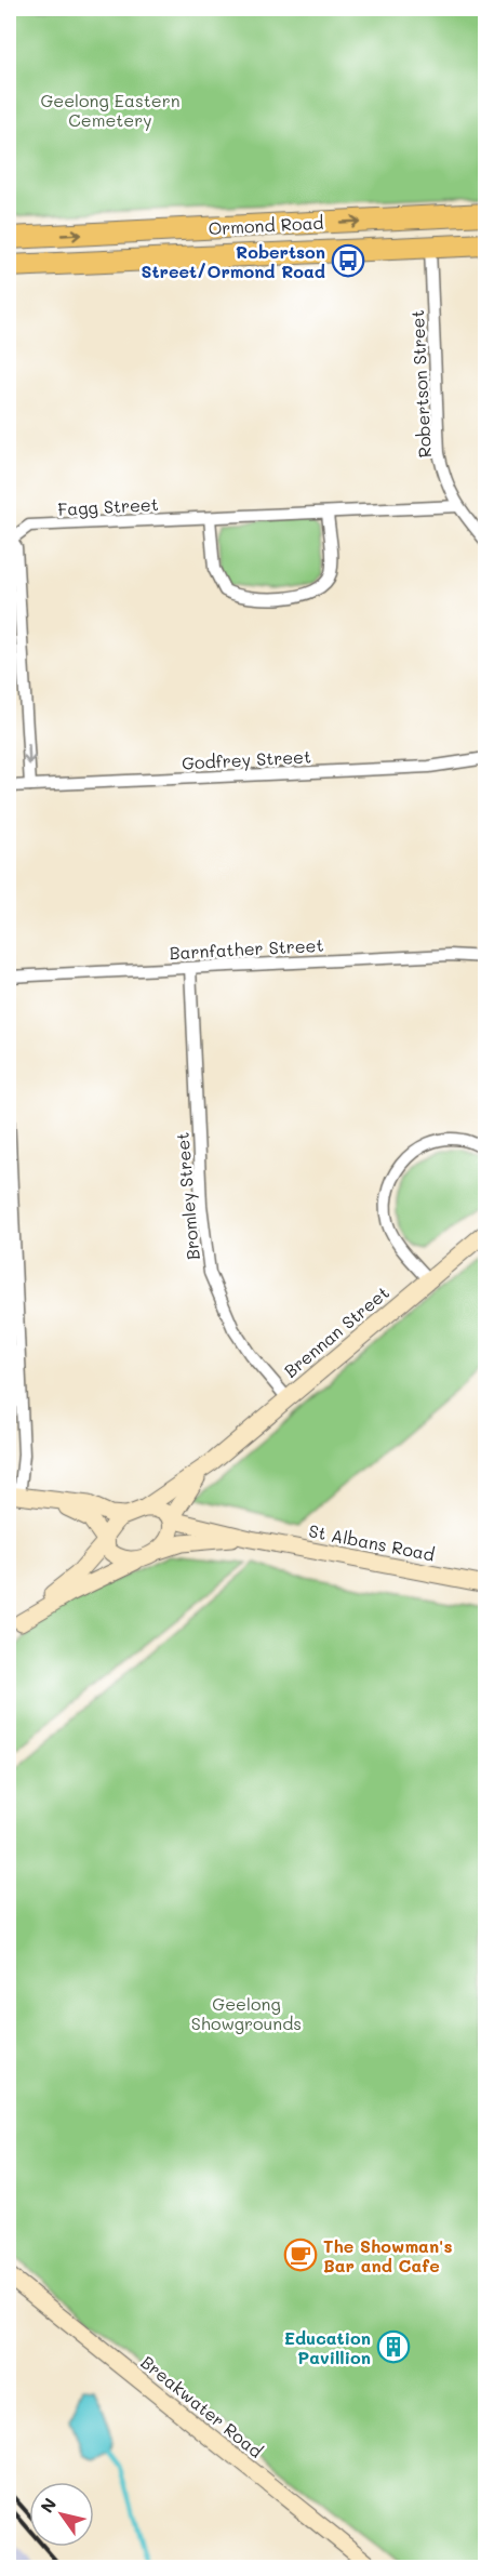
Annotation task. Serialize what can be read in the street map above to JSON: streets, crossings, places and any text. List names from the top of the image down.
{
  "streets": {
    "highway": ["Ormond Road"],
    "street": [
      "Robertson Street",
      "Fagg Street",
      "Godfrey Street",
      "Barnfather Street",
      "Bromley Street",
      "Brennan Street",
      "St Albans Road",
      "Breakwater Road"
    ]
  },
  "crossings": [
    ["Ormond Road", "Robertson Street"],
    ["Robertson Street", "Fagg Street"],
    ["Barnfather Street", "Bromley Street"],
    ["Bromley Street", "Brennan Street"],
    ["Brennan Street", "St Albans Road"]
  ],
  "parks": ["Geelong Eastern Cemetery", "Geelong Showgrounds"],
  "places": {
    "bus stop": ["Robertson Street/Ormond Road"],
    "cafe": ["The Showman's Bar and Cafe"],
    "building": ["Education Pavillion"]
  },
  "north": "top left"
}
